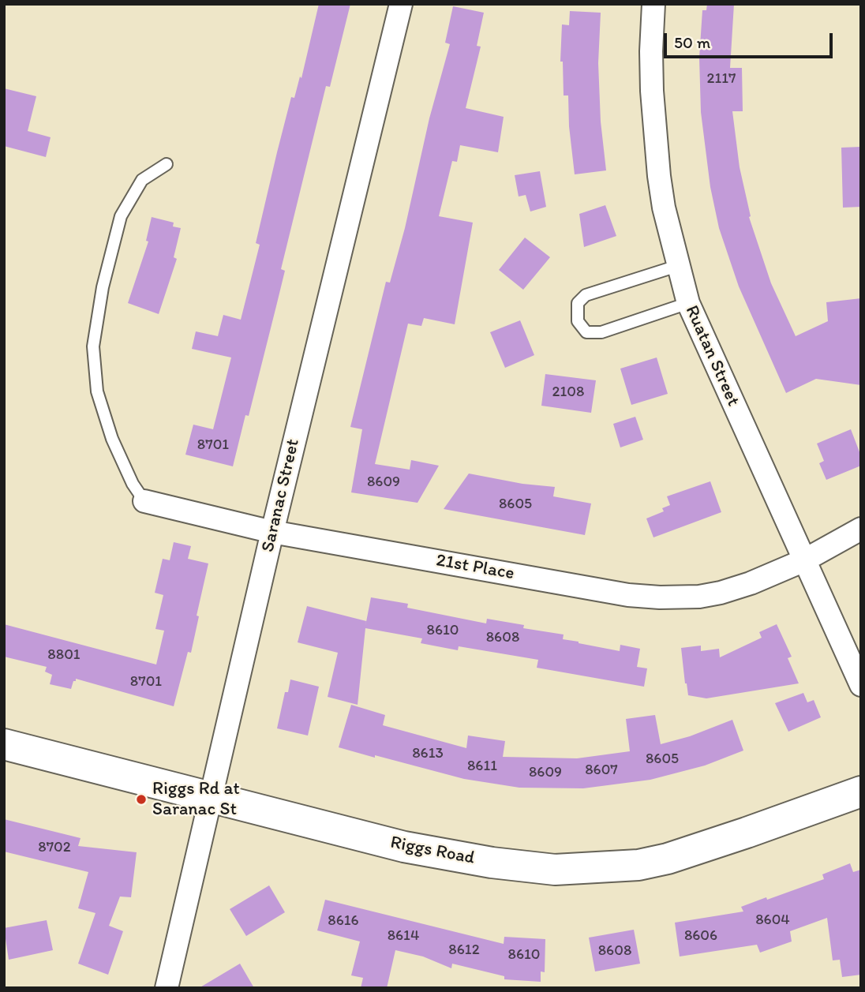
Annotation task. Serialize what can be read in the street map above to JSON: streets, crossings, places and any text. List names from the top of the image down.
{
  "streets": {
    "main road": ["Riggs Road"],
    "street": ["Ruatan Street", "Saranac Street", "21st Place"]
  },
  "crossings": [
    ["Ruatan Street", "21st Place"],
    ["Saranac Street", "21st Place"],
    ["Saranac Street", "Riggs Road"]
  ],
  "places": ["Riggs Rd at Saranac St"],
  "house_numbers": [
    "2117",
    "2108",
    "8701",
    "8609",
    "8605",
    "8610",
    "8608",
    "8801",
    "8701",
    "8613",
    "8605",
    "8611",
    "8607",
    "8609",
    "8702",
    "8604",
    "8616",
    "8614",
    "8606",
    "8612",
    "8608",
    "8610"
  ],
  "scale_bar": "50 m"
}
